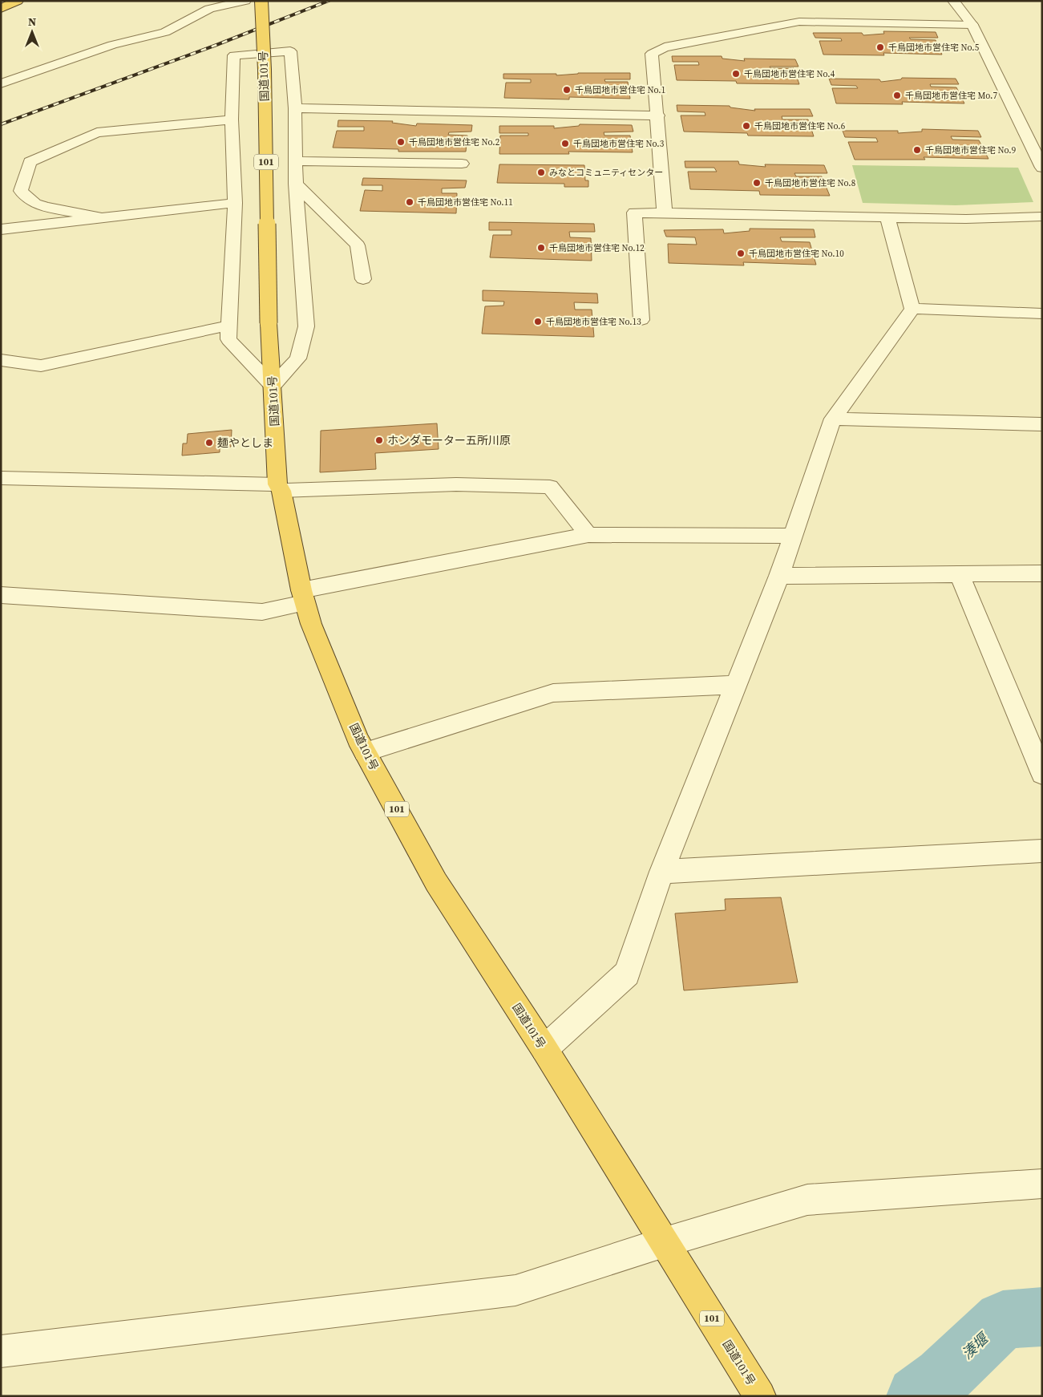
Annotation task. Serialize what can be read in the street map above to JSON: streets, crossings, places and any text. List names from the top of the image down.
{
  "streets": {
    "highway": ["国道101号", "101"]
  },
  "water": ["湊堰"],
  "places": [
    "千鳥団地市営住宅 No.5",
    "千鳥団地市営住宅 No.4",
    "千鳥団地市営住宅 No.1",
    "千鳥団地市営住宅 Mo.7",
    "千鳥団地市営住宅 No.6",
    "千鳥団地市営住宅 No.2",
    "千鳥団地市営住宅 No.3",
    "千鳥団地市営住宅 No.9",
    "みなとコミュニティセンター",
    "千鳥団地市営住宅 No.8",
    "千鳥団地市営住宅 No.11",
    "千鳥団地市営住宅 No.12",
    "千鳥団地市営住宅 No.10",
    "千鳥団地市営住宅 No.13",
    "ホンダモーター五所川原",
    "麺やとしま"
  ],
  "north": "top"
}
